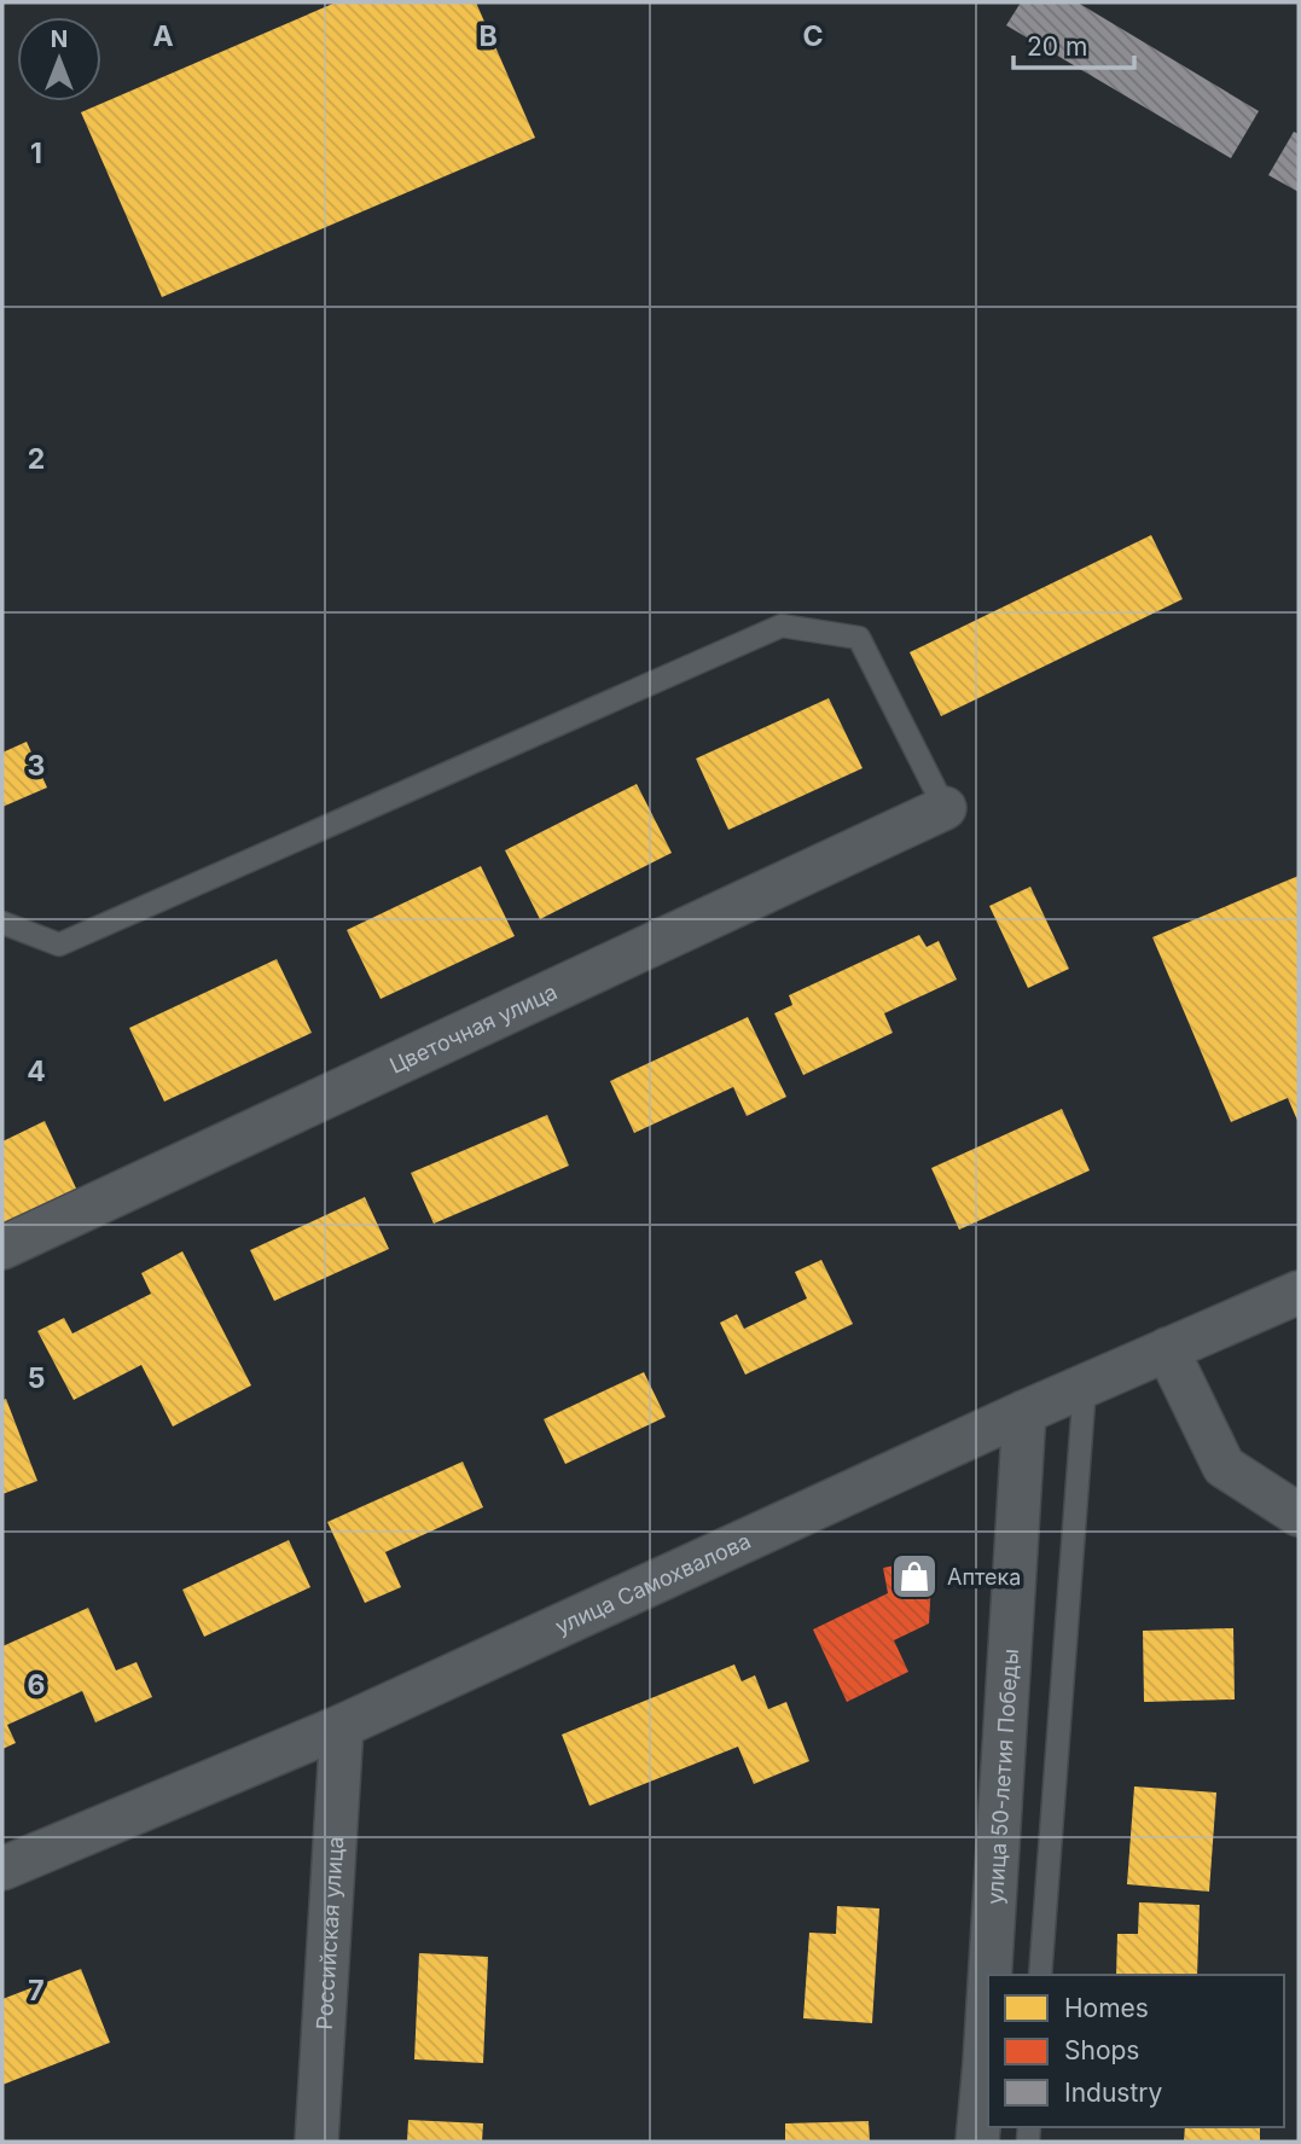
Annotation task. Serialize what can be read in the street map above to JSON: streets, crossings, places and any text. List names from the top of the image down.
{
  "streets": {
    "street": [
      "Цветочная улица",
      "улица Самохвалова",
      "улица 50-летия Победы",
      "Российская улица"
    ]
  },
  "crossings": [
    ["улица Самохвалова", "улица 50-летия Победы"],
    ["улица Самохвалова", "Российская улица"]
  ],
  "places": {
    "shop": ["Аптека"]
  },
  "legend": ["Homes", "Shops", "Industry"],
  "scale_bar": "20 m",
  "north": "top",
  "grid": {
    "columns": ["A", "B", "C"],
    "rows": [
      "1",
      "2",
      "3",
      "4",
      "5",
      "6",
      "7"
    ]
  }
}
